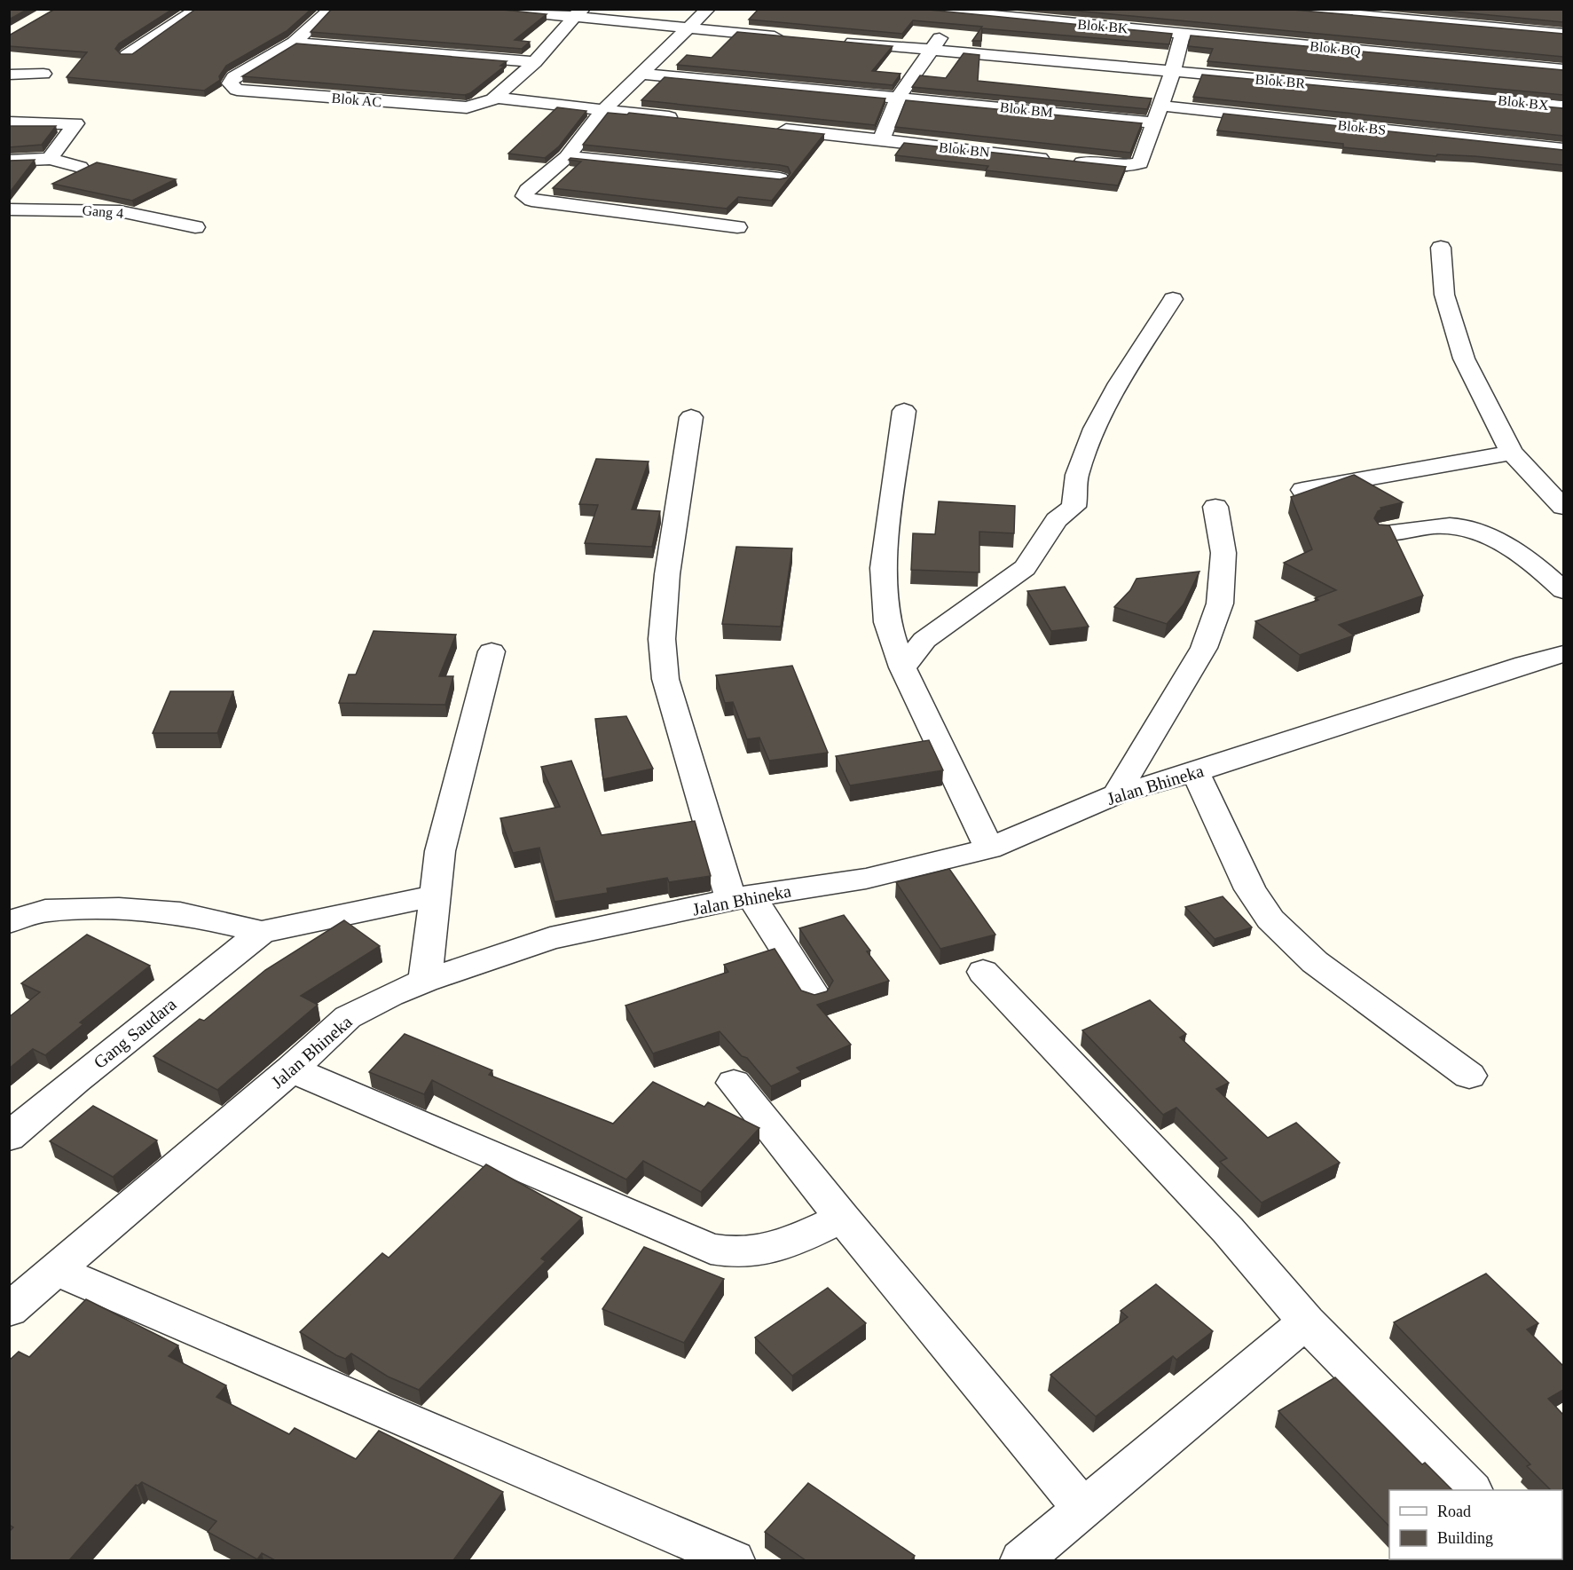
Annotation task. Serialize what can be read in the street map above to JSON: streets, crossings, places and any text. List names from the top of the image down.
{
  "streets": {
    "street": [
      "Blok BK",
      "Blok BQ",
      "Blok BR",
      "Blok AC",
      "Blok BX",
      "Blok BM",
      "Blok BS",
      "Blok BN",
      "Gang 4",
      "Jalan Bhineka",
      "Gang Saudara"
    ]
  },
  "crossings": [
    ["Blok BK", "Blok BQ"],
    ["Blok BK", "Blok BN"],
    ["Blok BQ", "Blok BN"],
    ["Blok BR", "Blok BX"],
    ["Blok BR", "Blok BN"],
    ["Blok BM", "Blok BN"],
    ["Blok BS", "Blok BN"]
  ],
  "legend": ["Road", "Building"]
}
